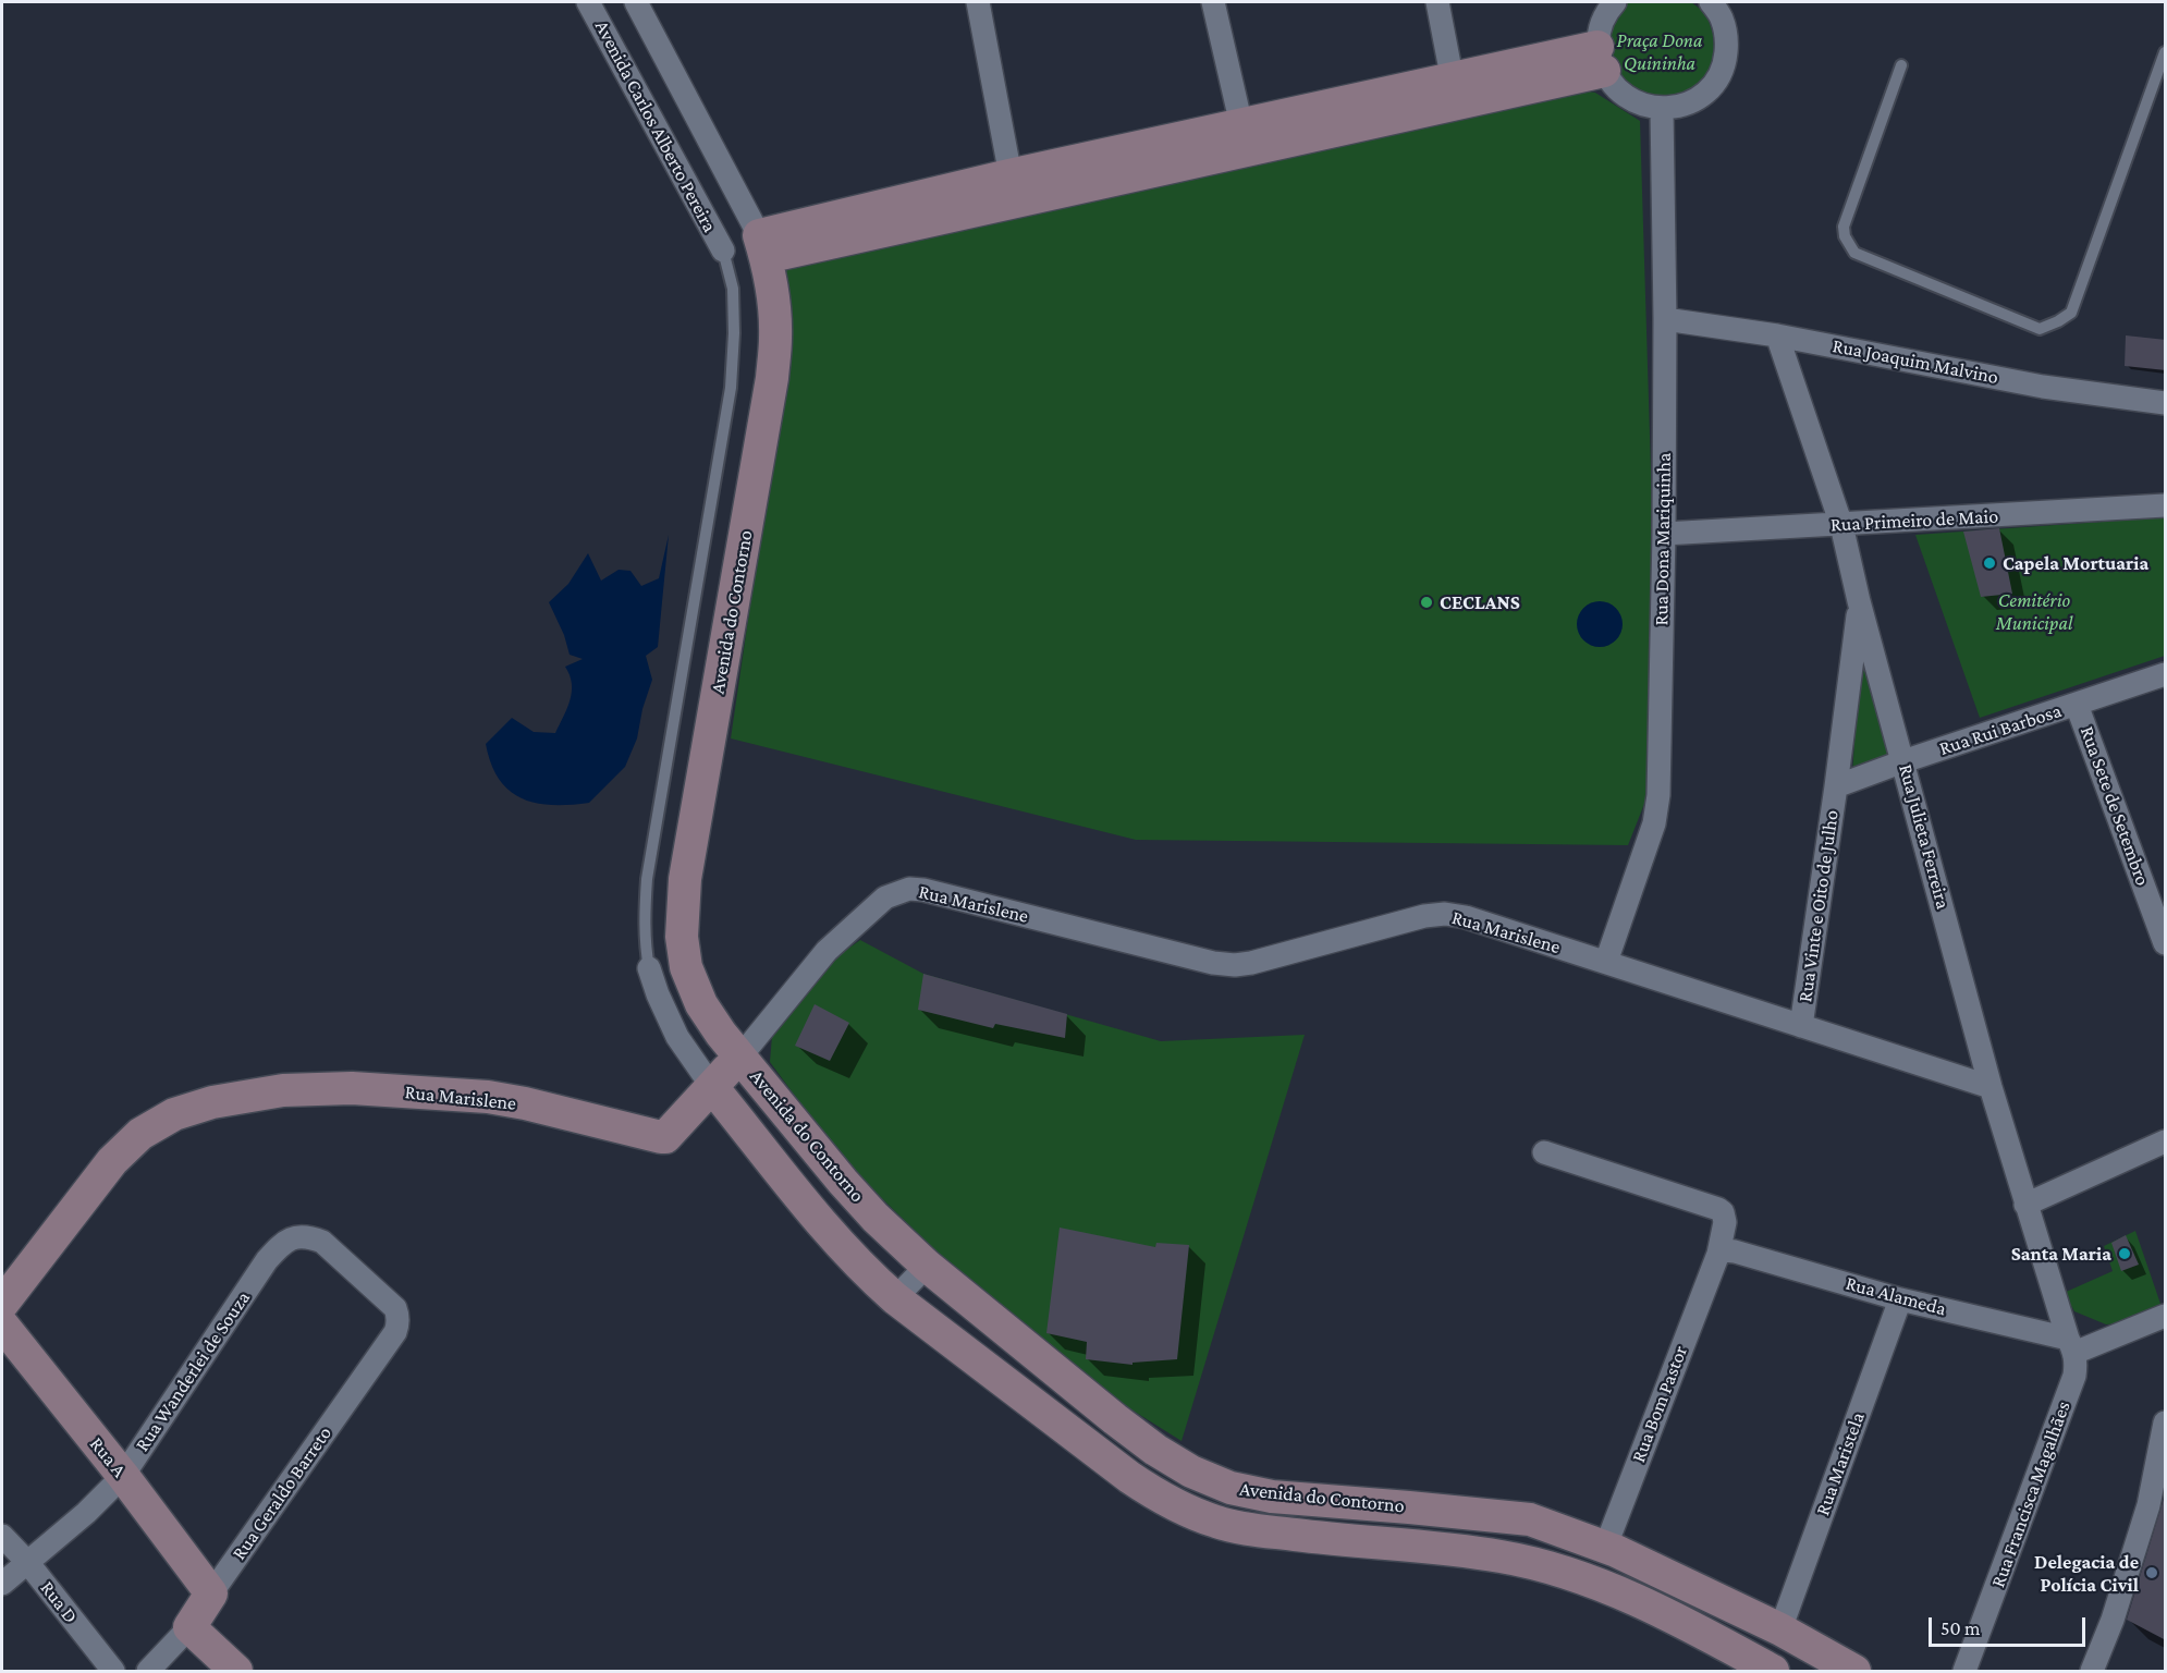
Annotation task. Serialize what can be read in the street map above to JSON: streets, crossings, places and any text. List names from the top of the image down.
{
  "streets": {
    "street": [
      "Avenida Carlos Alberto Pereira",
      "Rua Joaquim Malvino",
      "Rua Primeiro de Maio",
      "Rua Dona Mariquinha",
      "Avenida do Contorno",
      "Rua Rui Barbosa",
      "Rua Sete de Setembro",
      "Rua Julieta Ferreira",
      "Rua Marislene",
      "Rua Vinte e Oito de Julho",
      "Rua Alameda",
      "Rua Wanderlei de Souza",
      "Rua Bom Pastor",
      "Rua A",
      "Rua Maristela",
      "Rua Geraldo Barreto",
      "Rua Francisca Magalhães",
      "Rua D"
    ]
  },
  "crossings": [
    ["Rua Joaquim Malvino", "Rua Dona Mariquinha"],
    ["Rua Joaquim Malvino", "Rua Julieta Ferreira"],
    ["Rua Primeiro de Maio", "Rua Dona Mariquinha"],
    ["Rua Primeiro de Maio", "Rua Julieta Ferreira"],
    ["Rua Dona Mariquinha", "Rua Marislene"],
    ["Avenida do Contorno", "Rua Marislene"],
    ["Avenida do Contorno", "Rua Bom Pastor"],
    ["Avenida do Contorno", "Rua Maristela"],
    ["Rua Rui Barbosa", "Rua Sete de Setembro"],
    ["Rua Rui Barbosa", "Rua Julieta Ferreira"],
    ["Rua Rui Barbosa", "Rua Vinte e Oito de Julho"],
    ["Rua Julieta Ferreira", "Rua Marislene"],
    ["Rua Julieta Ferreira", "Rua Vinte e Oito de Julho"],
    ["Rua Julieta Ferreira", "Rua Alameda"],
    ["Rua Julieta Ferreira", "Rua Francisca Magalhães"],
    ["Rua Marislene", "Rua Vinte e Oito de Julho"],
    ["Rua Alameda", "Rua Bom Pastor"],
    ["Rua Alameda", "Rua Maristela"],
    ["Rua Alameda", "Rua Francisca Magalhães"],
    ["Rua Wanderlei de Souza", "Rua A"],
    ["Rua Wanderlei de Souza", "Rua Geraldo Barreto"],
    ["Rua Wanderlei de Souza", "Rua D"],
    ["Rua A", "Rua Geraldo Barreto"]
  ],
  "parks": ["Praça Dona Quininha", "Cemitério Municipal"],
  "places": [
    "Capela Mortuaria",
    "CECLANS",
    "Santa Maria",
    "Delegacia de Polícia Civil"
  ],
  "scale_bar": "50 m"
}
